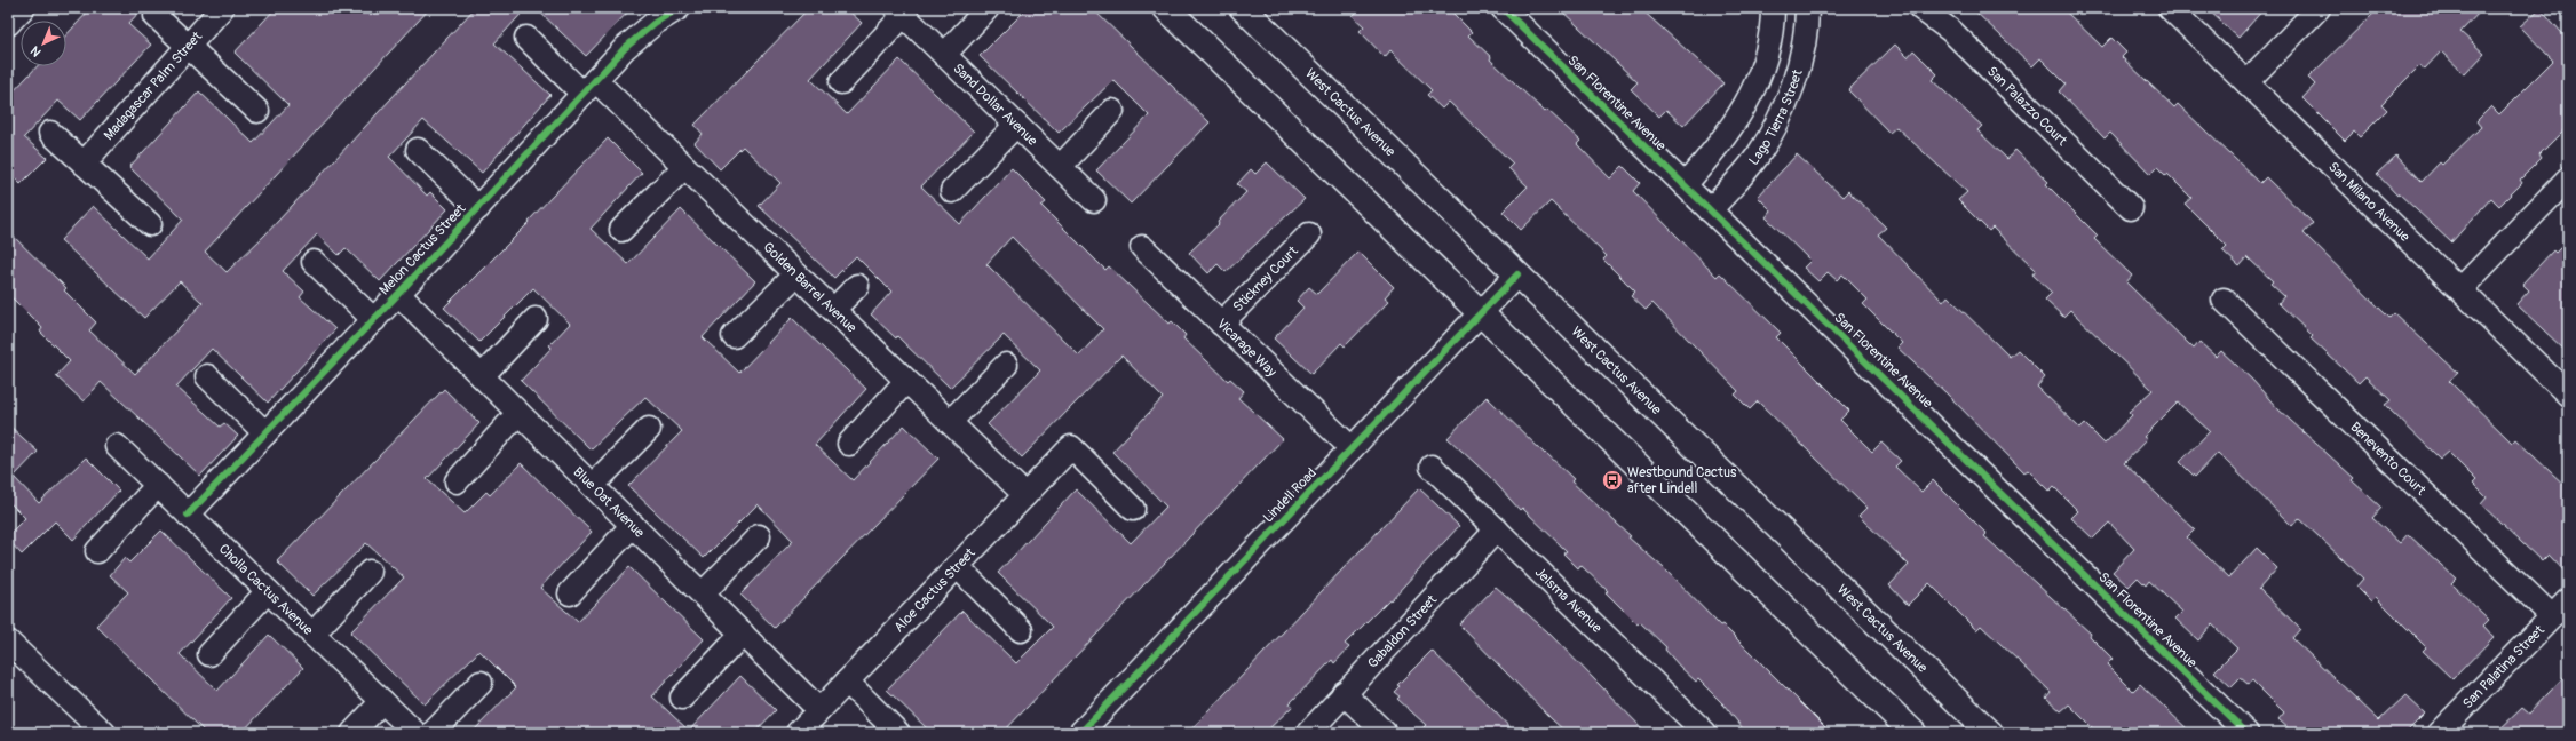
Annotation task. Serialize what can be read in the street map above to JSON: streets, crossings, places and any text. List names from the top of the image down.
{
  "streets": {
    "main road": ["West Cactus Avenue"],
    "street": [
      "Madagascar Palm Street",
      "San Florentine Avenue",
      "Sand Dollar Avenue",
      "San Palazzo Court",
      "Lago Tierra Street",
      "San Milano Avenue",
      "Melon Cactus Street",
      "Stickney Court",
      "Golden Barrel Avenue",
      "Vicarage Way",
      "Benevento Court",
      "Lindell Road",
      "Blue Oat Avenue",
      "Cholla Cactus Avenue",
      "Aloe Cactus Street",
      "Jelsma Avenue",
      "Gabaldon Street",
      "San Palatina Street"
    ]
  },
  "crossings": [
    ["San Florentine Avenue", "Lago Tierra Street"],
    ["West Cactus Avenue", "Lindell Road"],
    ["Melon Cactus Street", "Golden Barrel Avenue"],
    ["Melon Cactus Street", "Blue Oat Avenue"],
    ["Melon Cactus Street", "Cholla Cactus Avenue"],
    ["Stickney Court", "Vicarage Way"],
    ["Golden Barrel Avenue", "Aloe Cactus Street"],
    ["Vicarage Way", "Lindell Road"],
    ["Benevento Court", "San Palatina Street"],
    ["Blue Oat Avenue", "Aloe Cactus Street"],
    ["Jelsma Avenue", "Gabaldon Street"]
  ],
  "places": {
    "bus stop": ["Westbound Cactus after Lindell"]
  },
  "north": "bottom left"
}
